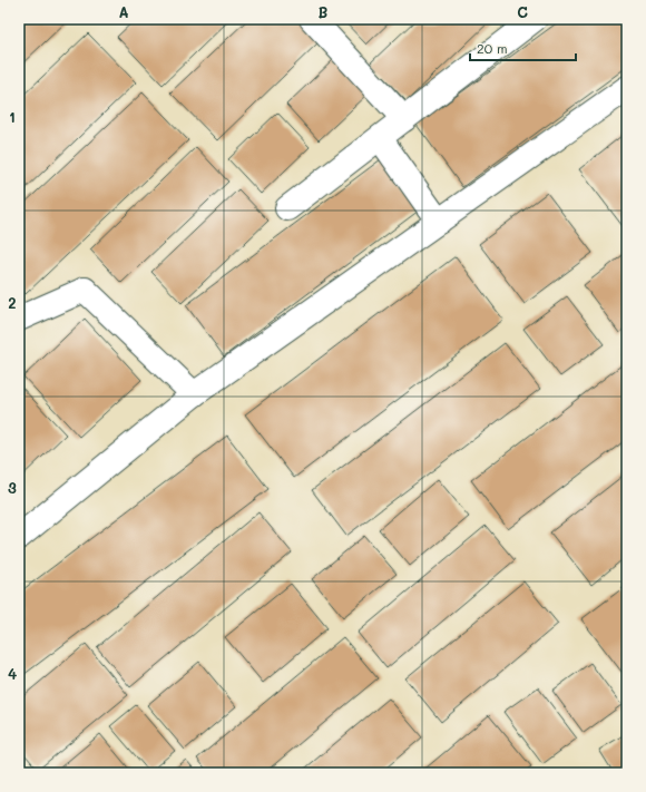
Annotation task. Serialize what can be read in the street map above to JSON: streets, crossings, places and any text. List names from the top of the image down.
{
  "scale_bar": "20 m",
  "grid": {
    "columns": ["A", "B", "C"],
    "rows": [
      "1",
      "2",
      "3",
      "4"
    ]
  }
}
